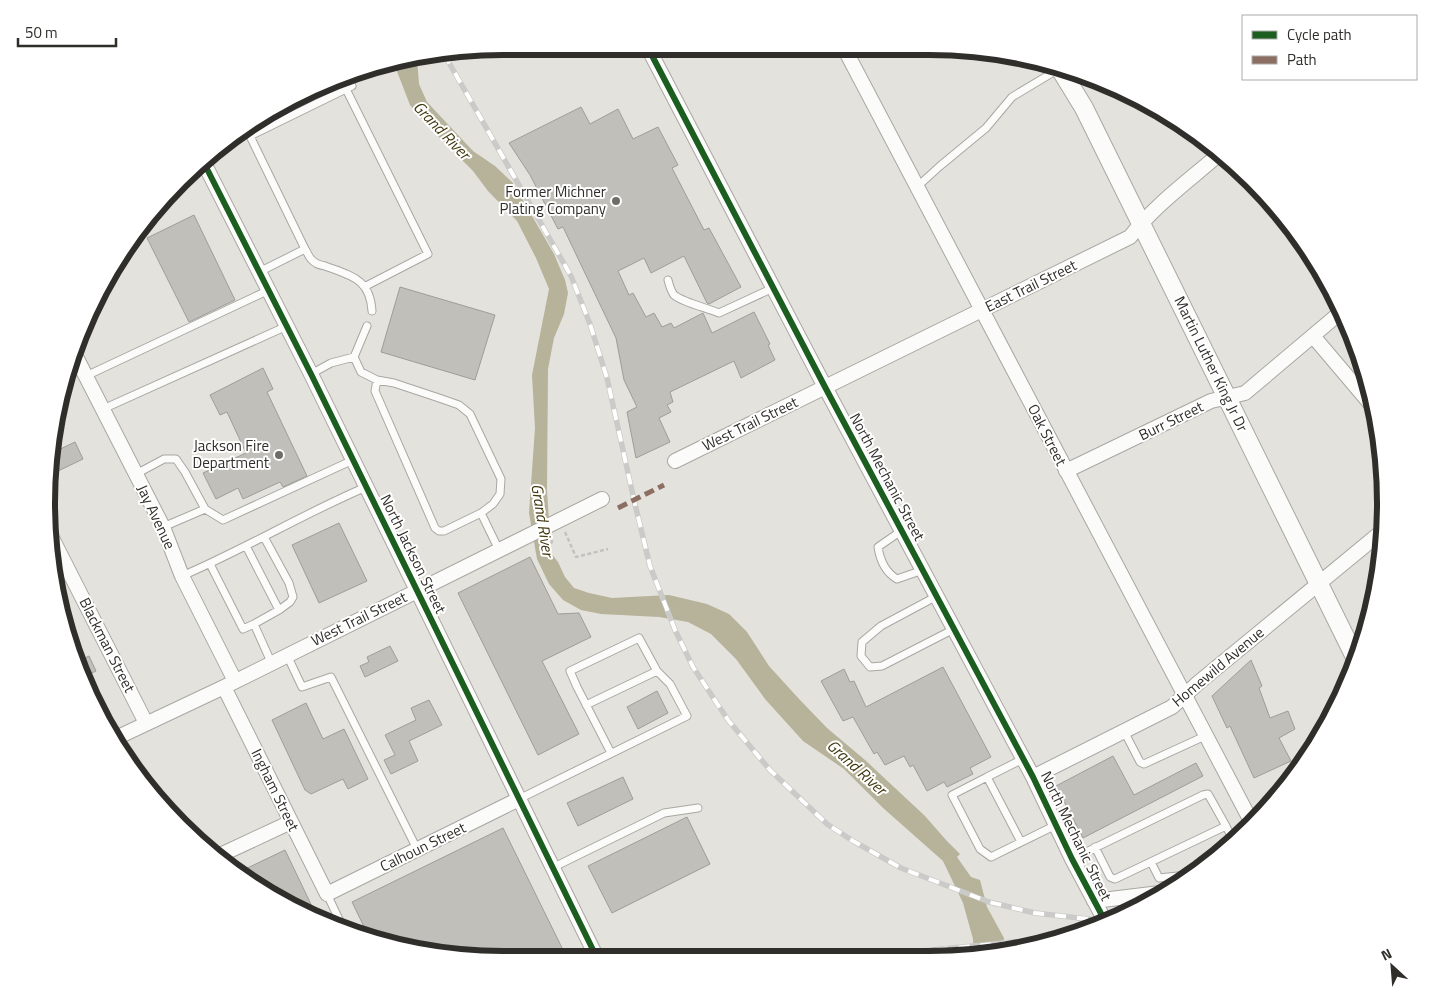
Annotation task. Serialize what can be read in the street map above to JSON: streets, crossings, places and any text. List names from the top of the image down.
{
  "streets": {
    "street": [
      "East Trail Street",
      "Martin Luther King Jr Dr",
      "Burr Street",
      "West Trail Street",
      "Oak Street",
      "North Mechanic Street",
      "Jay Avenue",
      "North Jackson Street",
      "Blackman Street",
      "Homewild Avenue",
      "Ingham Street",
      "Calhoun Street"
    ]
  },
  "crossings": [
    ["East Trail Street", "Martin Luther King Jr Dr"],
    ["East Trail Street", "West Trail Street"],
    ["East Trail Street", "Oak Street"],
    ["East Trail Street", "North Mechanic Street"],
    ["Martin Luther King Jr Dr", "Burr Street"],
    ["Martin Luther King Jr Dr", "Homewild Avenue"],
    ["Burr Street", "Oak Street"],
    ["West Trail Street", "North Mechanic Street"],
    ["West Trail Street", "Jay Avenue"],
    ["West Trail Street", "North Jackson Street"],
    ["West Trail Street", "Blackman Street"],
    ["West Trail Street", "Ingham Street"],
    ["Oak Street", "Homewild Avenue"],
    ["North Mechanic Street", "Homewild Avenue"],
    ["Jay Avenue", "Ingham Street"],
    ["North Jackson Street", "Calhoun Street"],
    ["Ingham Street", "Calhoun Street"]
  ],
  "water": ["Grand River"],
  "places": ["Former Michner Plating Company", "Jackson Fire Department"],
  "legend": ["Cycle path", "Path"],
  "scale_bar": "50 m",
  "north": "top left"
}
